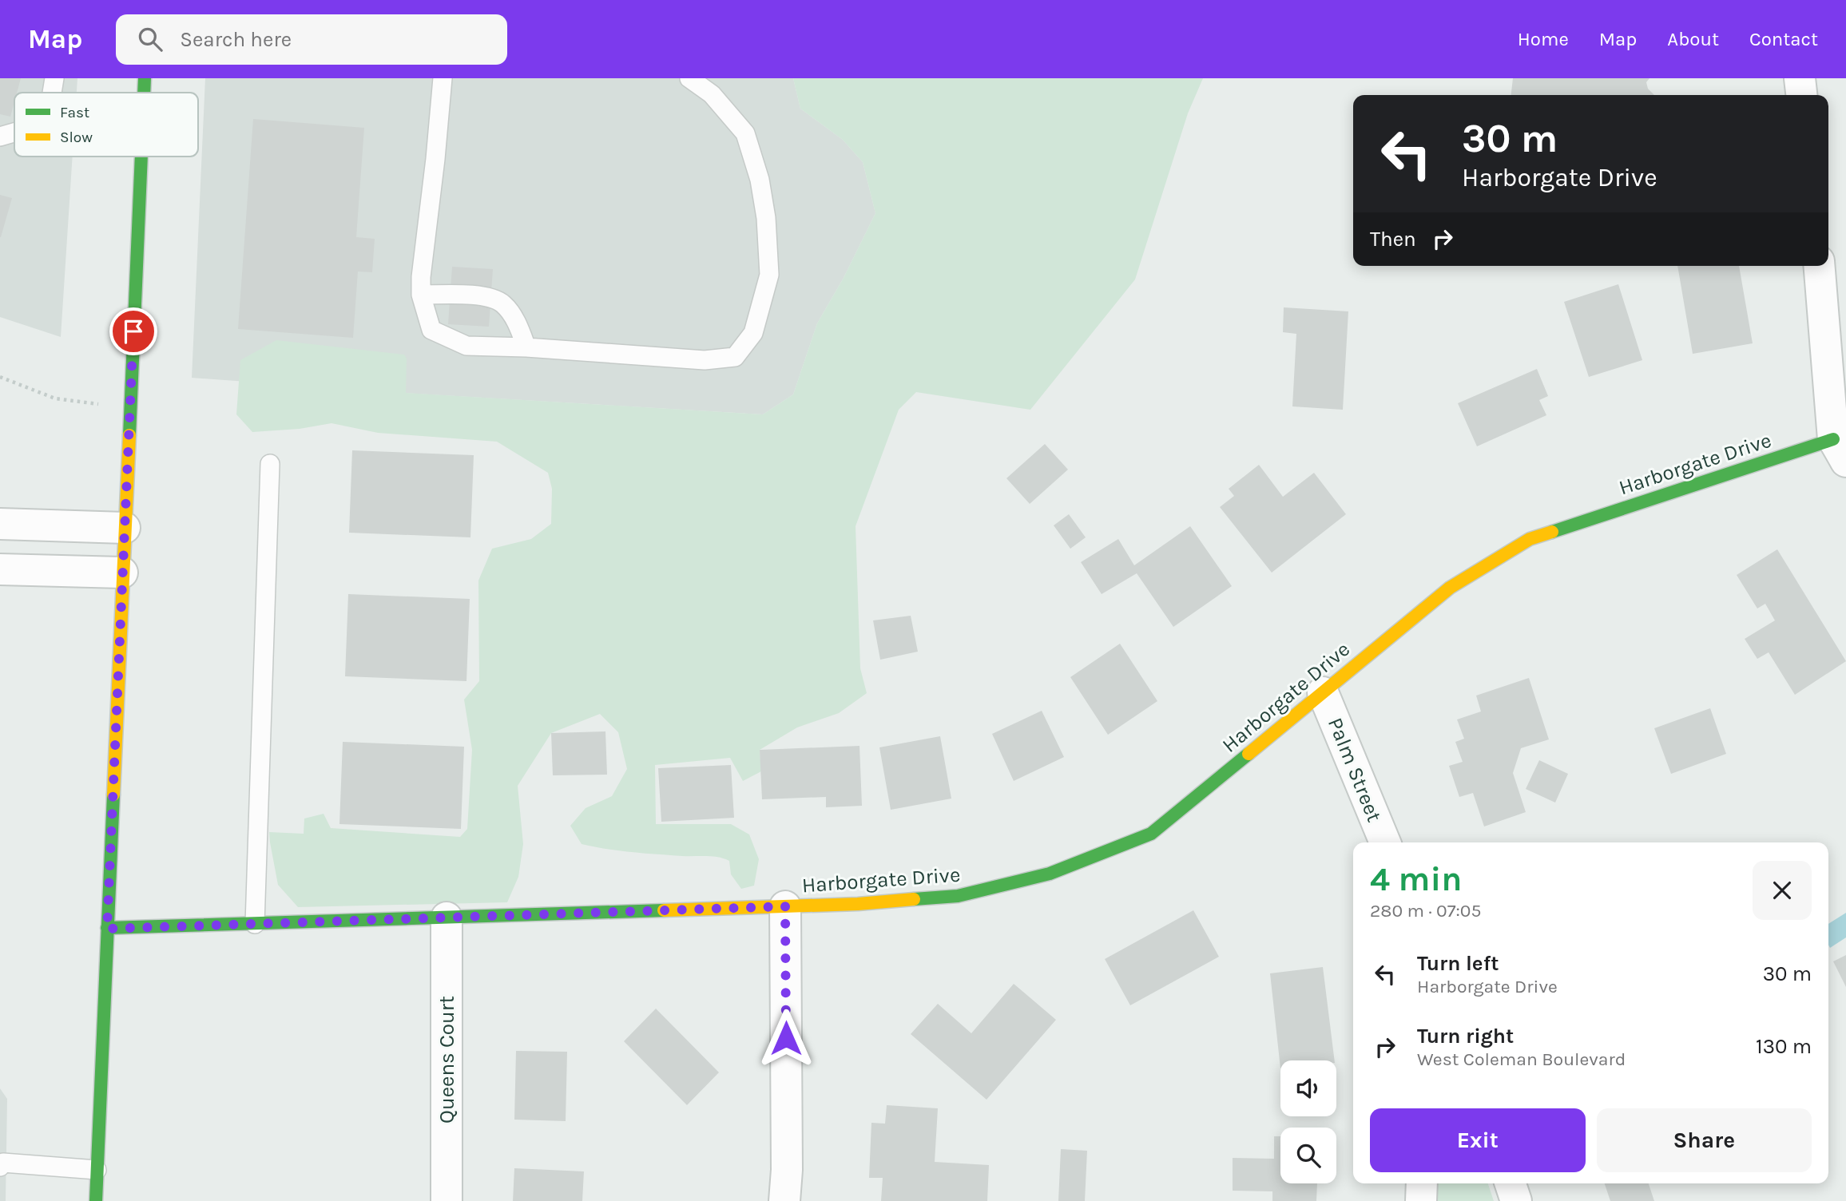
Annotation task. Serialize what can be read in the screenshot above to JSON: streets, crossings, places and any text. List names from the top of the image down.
{
  "streets": {
    "street": ["Harborgate Drive", "Palm Street", "Queens Court"]
  },
  "crossings": [
    ["Harborgate Drive", "Palm Street"],
    ["Harborgate Drive", "Queens Court"]
  ],
  "legend": ["Fast", "Slow"],
  "page": {
    "header": "Map",
    "search": "Search here",
    "nav": [
      "Home",
      "Map",
      "About",
      "Contact"
    ],
    "turn": ["30 m", "Harborgate Drive"],
    "then": "Then",
    "heading": ["4 min", "280 m · 07:05"],
    "list": [
      {
        "name": "Turn left",
        "note": "Harborgate Drive",
        "value": "30 m"
      },
      {
        "name": "Turn right",
        "note": "West Coleman Boulevard",
        "value": "130 m"
      }
    ],
    "buttons": ["Exit", "Share"]
  }
}
